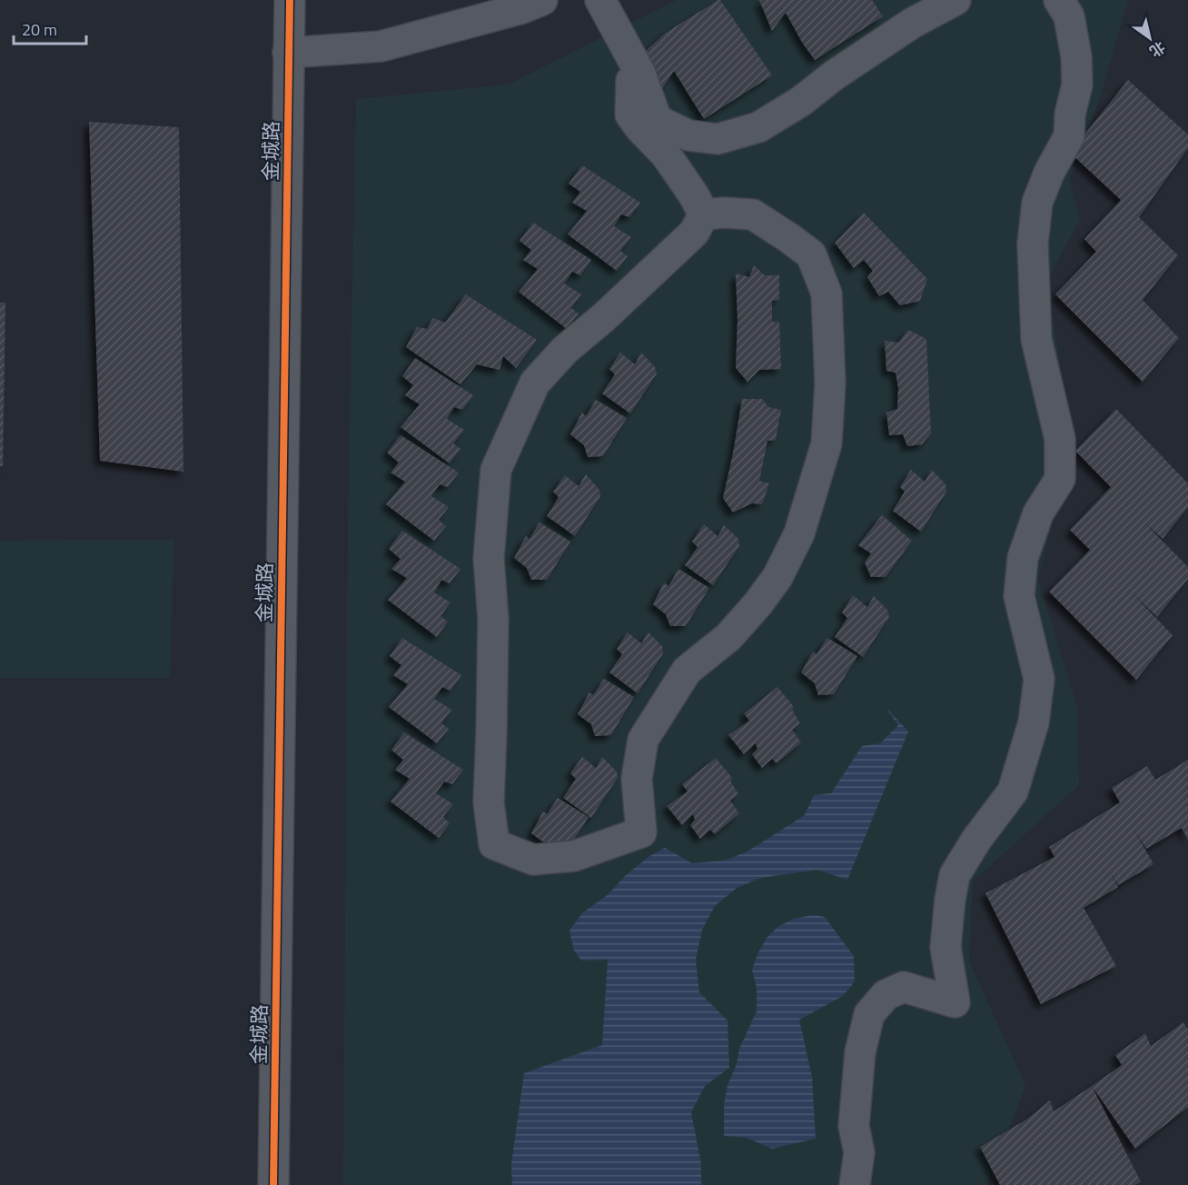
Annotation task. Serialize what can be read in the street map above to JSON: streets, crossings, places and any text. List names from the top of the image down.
{
  "streets": {
    "street": ["金城路"]
  },
  "scale_bar": "20 m",
  "north": "bottom right"
}
